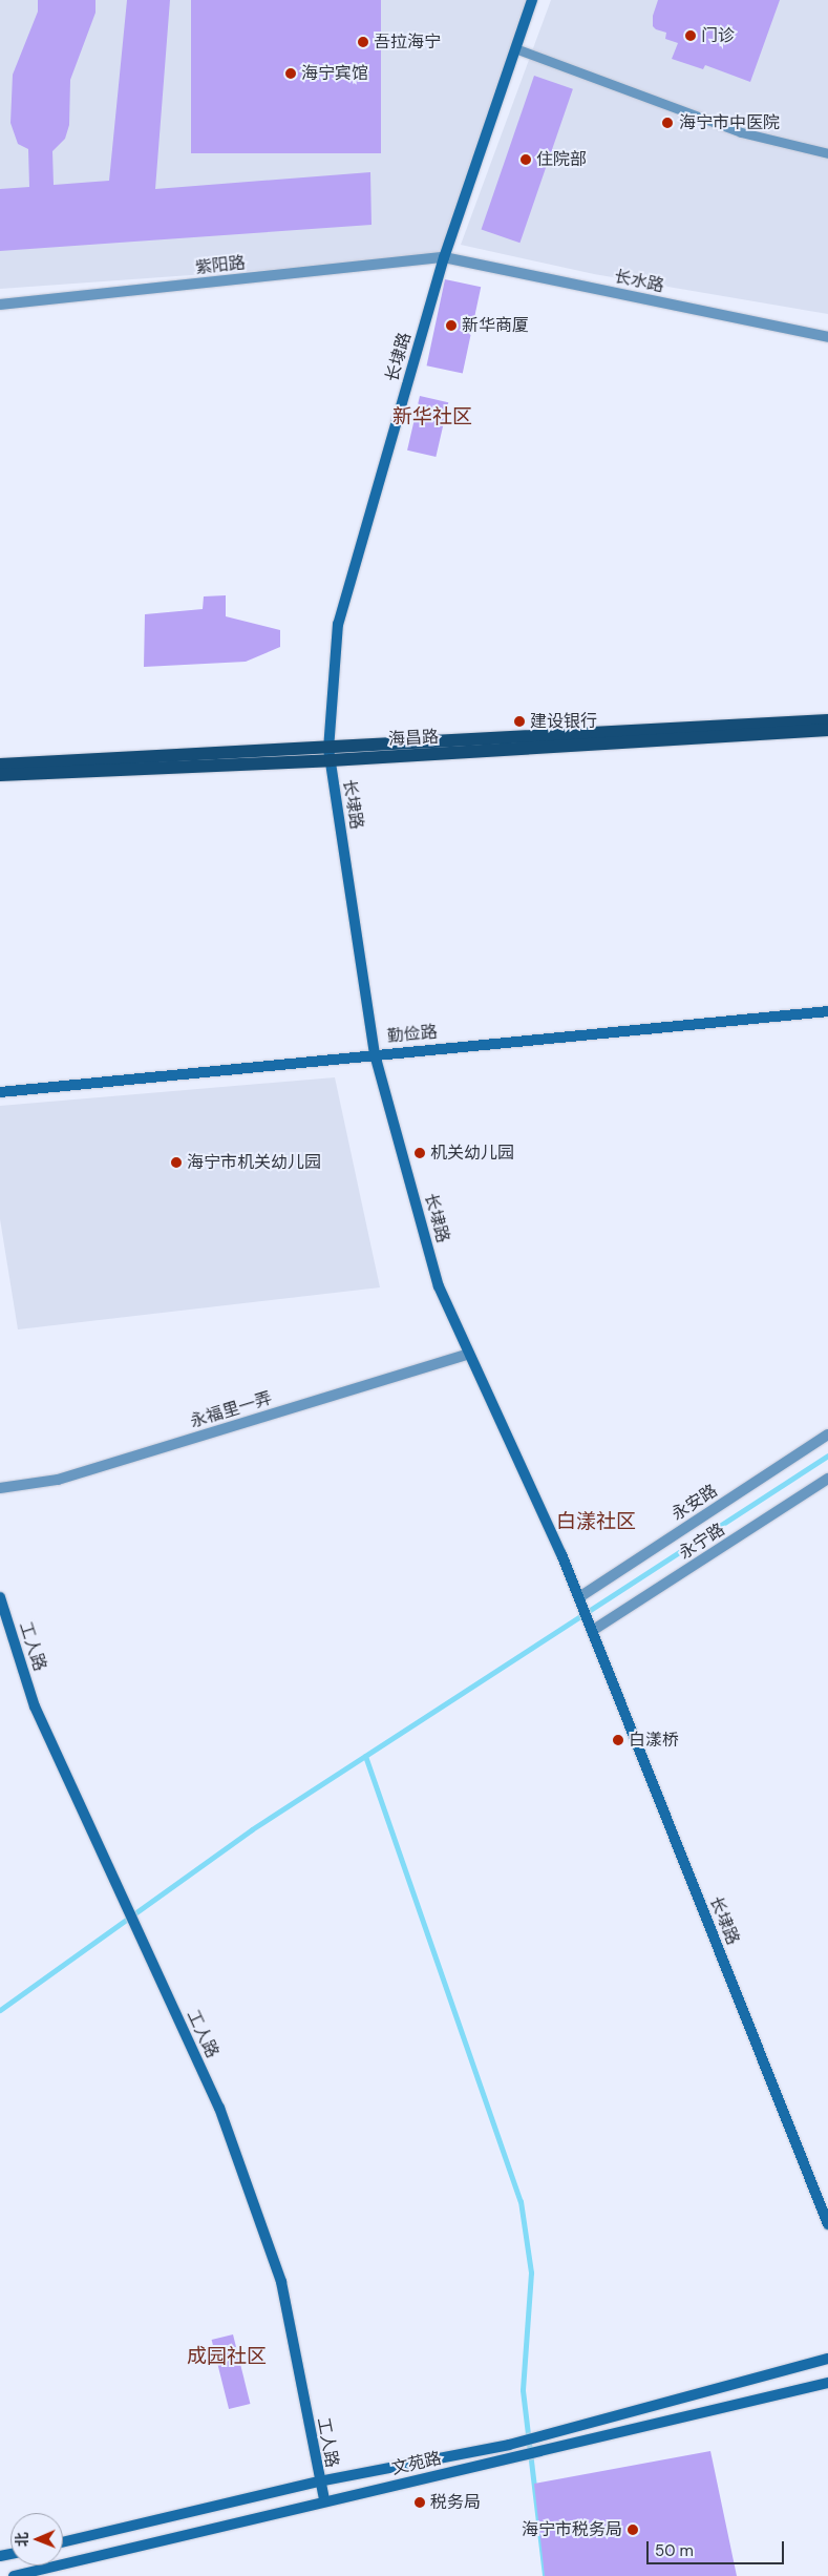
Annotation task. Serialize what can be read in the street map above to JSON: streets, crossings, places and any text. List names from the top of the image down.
{
  "streets": {
    "main road": ["海昌路"],
    "street": [
      "紫阳路",
      "长水路",
      "长埭路",
      "勤俭路",
      "永福里一弄",
      "永安路",
      "永宁路",
      "工人路",
      "文苑路"
    ]
  },
  "crossings": [
    ["紫阳路", "长水路"],
    ["紫阳路", "长埭路"],
    ["长水路", "长埭路"],
    ["长埭路", "海昌路"],
    ["长埭路", "勤俭路"],
    ["长埭路", "永福里一弄"],
    ["长埭路", "永安路"],
    ["长埭路", "永宁路"],
    ["工人路", "文苑路"]
  ],
  "districts": ["新华社区", "白漾社区", "成园社区"],
  "places": [
    "门诊",
    "吾拉海宁",
    "海宁宾馆",
    "海宁市中医院",
    "住院部",
    "新华商厦",
    "建设银行",
    "机关幼儿园",
    "海宁市机关幼儿园",
    "白漾桥",
    "税务局",
    "海宁市税务局"
  ],
  "scale_bar": "50 m",
  "north": "left"
}
